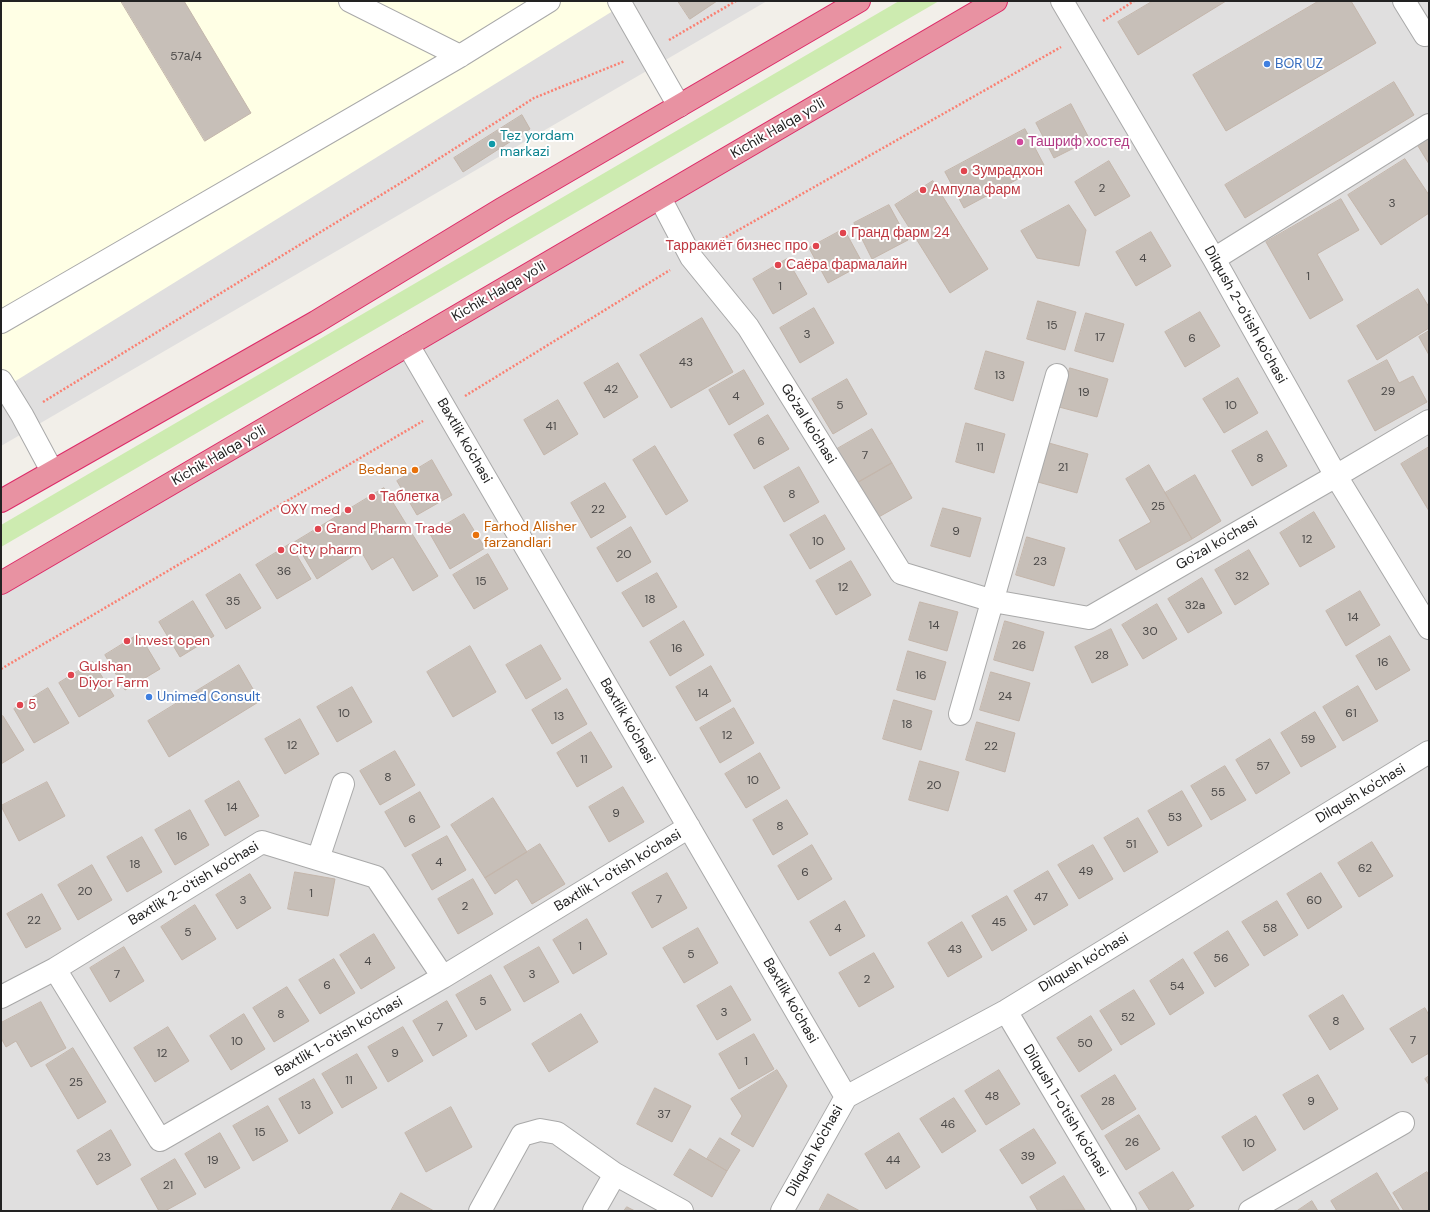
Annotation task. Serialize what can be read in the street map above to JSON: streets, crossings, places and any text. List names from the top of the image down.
{
  "streets": {
    "highway": ["Kichik Halqa yo'li"],
    "street": [
      "Dilqush 2-o'tish ko'chasi",
      "Go'zal ko'chasi",
      "Baxtlik ko'chasi",
      "Dilqush ko'chasi",
      "Baxtlik 1-o'tish ko'chasi",
      "Baxtlik 2-o'tish ko'chasi",
      "Dilqush 1-o'tish ko'chasi"
    ]
  },
  "crossings": [
    ["Kichik Halqa yo'li", "Go'zal ko'chasi"],
    ["Kichik Halqa yo'li", "Baxtlik ko'chasi"],
    ["Dilqush 2-o'tish ko'chasi", "Go'zal ko'chasi"],
    ["Baxtlik ko'chasi", "Dilqush ko'chasi"],
    ["Baxtlik ko'chasi", "Baxtlik 1-o'tish ko'chasi"],
    ["Dilqush ko'chasi", "Dilqush 1-o'tish ko'chasi"],
    ["Baxtlik 1-o'tish ko'chasi", "Baxtlik 2-o'tish ko'chasi"]
  ],
  "places": [
    "BOR UZ",
    "Ташриф хостед",
    "Tez yordam markazi",
    "Зумрадхон",
    "Ампула фарм",
    "Гранд фарм 24",
    "Тарракиёт бизнес про",
    "Саёра фармалайн",
    "Bedana",
    "Таблетка",
    "OXY med",
    "Grand Pharm Trade",
    "Farhod Alisher farzandlari",
    "City pharm",
    "Invest open",
    "Gulshan Diyor Farm",
    "Unimed Consult",
    "5"
  ],
  "house_numbers": [
    "57а/4",
    "2",
    "3",
    "4",
    "1",
    "1",
    "15",
    "3",
    "17",
    "6",
    "43",
    "13",
    "42",
    "29",
    "19",
    "4",
    "5",
    "10",
    "41",
    "6",
    "11",
    "7",
    "8",
    "21",
    "8",
    "25",
    "22",
    "9",
    "12",
    "10",
    "20",
    "23",
    "36",
    "32",
    "15",
    "12",
    "18",
    "35",
    "32a",
    "14",
    "14",
    "30",
    "26",
    "16",
    "28",
    "16",
    "16",
    "14",
    "24",
    "10",
    "61",
    "13",
    "18",
    "12",
    "59",
    "12",
    "22",
    "11",
    "57",
    "8",
    "10",
    "20",
    "55",
    "14",
    "9",
    "53",
    "6",
    "8",
    "16",
    "51",
    "4",
    "18",
    "62",
    "49",
    "6",
    "20",
    "1",
    "47",
    "7",
    "3",
    "60",
    "2",
    "22",
    "45",
    "4",
    "58",
    "5",
    "1",
    "43",
    "5",
    "56",
    "4",
    "7",
    "3",
    "2",
    "6",
    "54",
    "5",
    "3",
    "8",
    "52",
    "8",
    "7",
    "7",
    "10",
    "50",
    "12",
    "9",
    "1",
    "11",
    "25",
    "48",
    "28",
    "9",
    "13",
    "37",
    "46",
    "15",
    "26",
    "10",
    "39",
    "23",
    "19",
    "44",
    "21"
  ]
}
